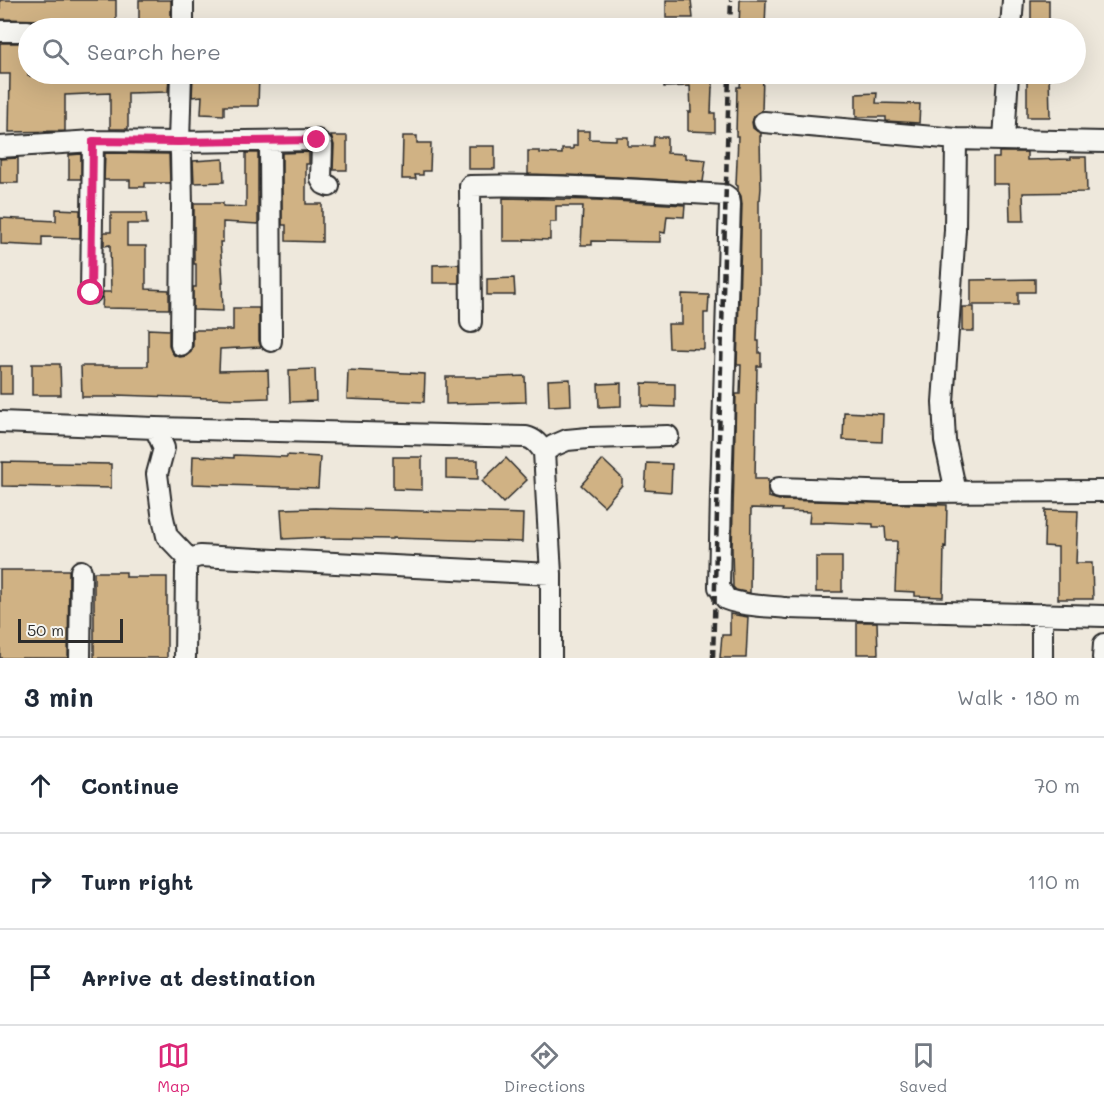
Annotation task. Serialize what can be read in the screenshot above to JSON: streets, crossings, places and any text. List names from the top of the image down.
{
  "scale_bar": "50 m",
  "page": {
    "search": "Search here",
    "scale": "50 m",
    "heading": ["3 min", "Walk · 180 m"],
    "list": [
      ["Continue", "70 m"],
      ["Turn right", "110 m"],
      "Arrive at destination"
    ],
    "nav": ["Map", "Directions", "Saved"]
  }
}
